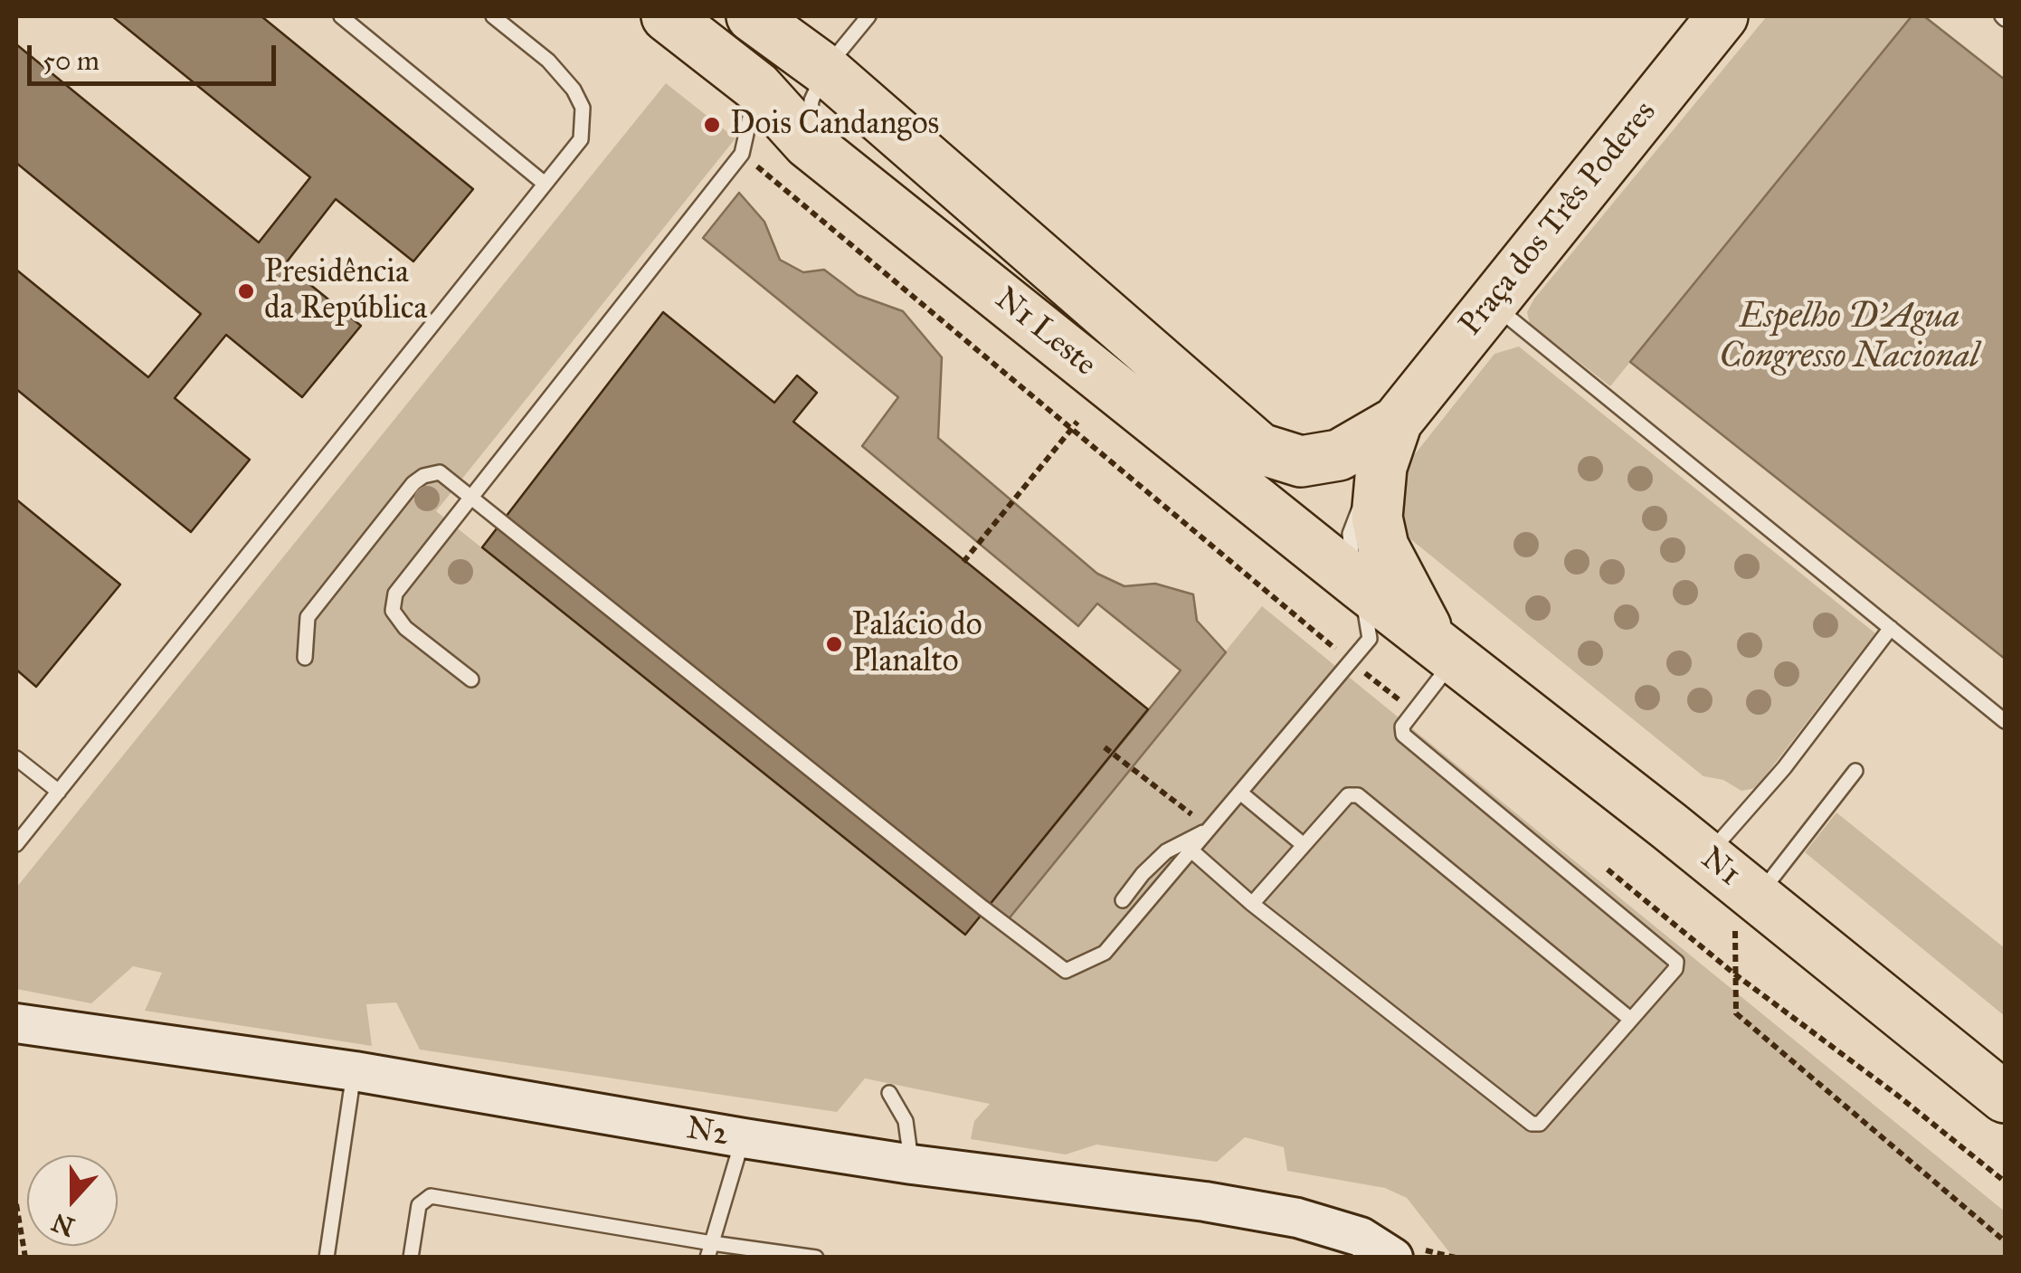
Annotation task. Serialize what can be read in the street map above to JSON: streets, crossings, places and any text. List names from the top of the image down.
{
  "streets": {
    "highway": ["Praça dos Três Poderes", "N1 Leste", "N1"],
    "main road": ["N2"]
  },
  "crossings": [
    ["Praça dos Três Poderes", "N1 Leste"],
    ["N1 Leste", "N1"]
  ],
  "water": ["Espelho D'Agua Congresso Nacional"],
  "places": ["Dois Candangos", "Presidência da República", "Palácio do Planalto"],
  "scale_bar": "50 m",
  "north": "bottom"
}
